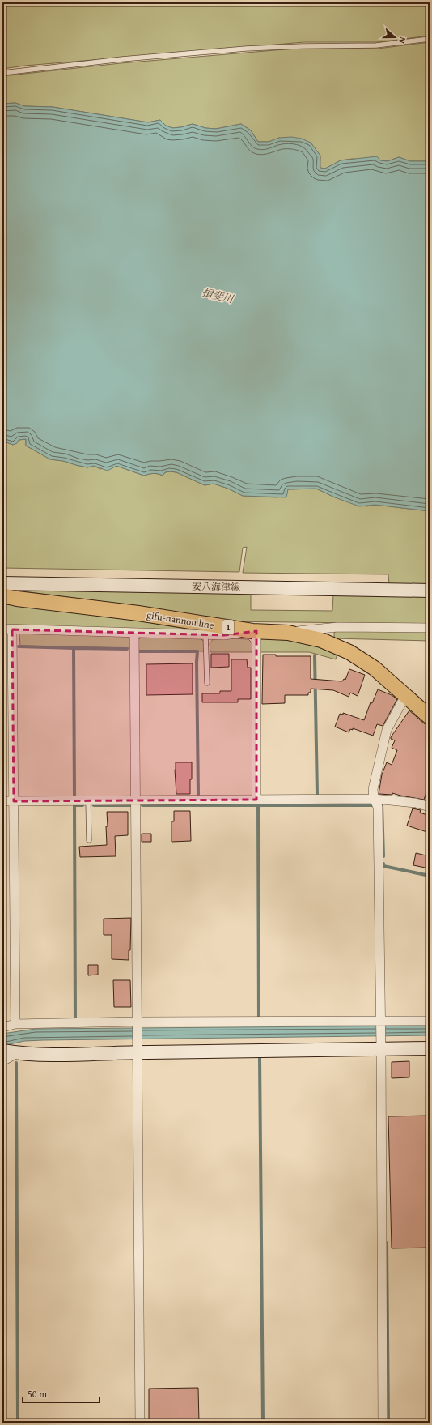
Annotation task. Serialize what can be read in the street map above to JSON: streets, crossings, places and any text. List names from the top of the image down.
{
  "streets": {
    "main road": ["安八海津線", "gifu-nannou line", "1"]
  },
  "water": ["揖斐川"],
  "scale_bar": "50 m",
  "north": "right"
}
